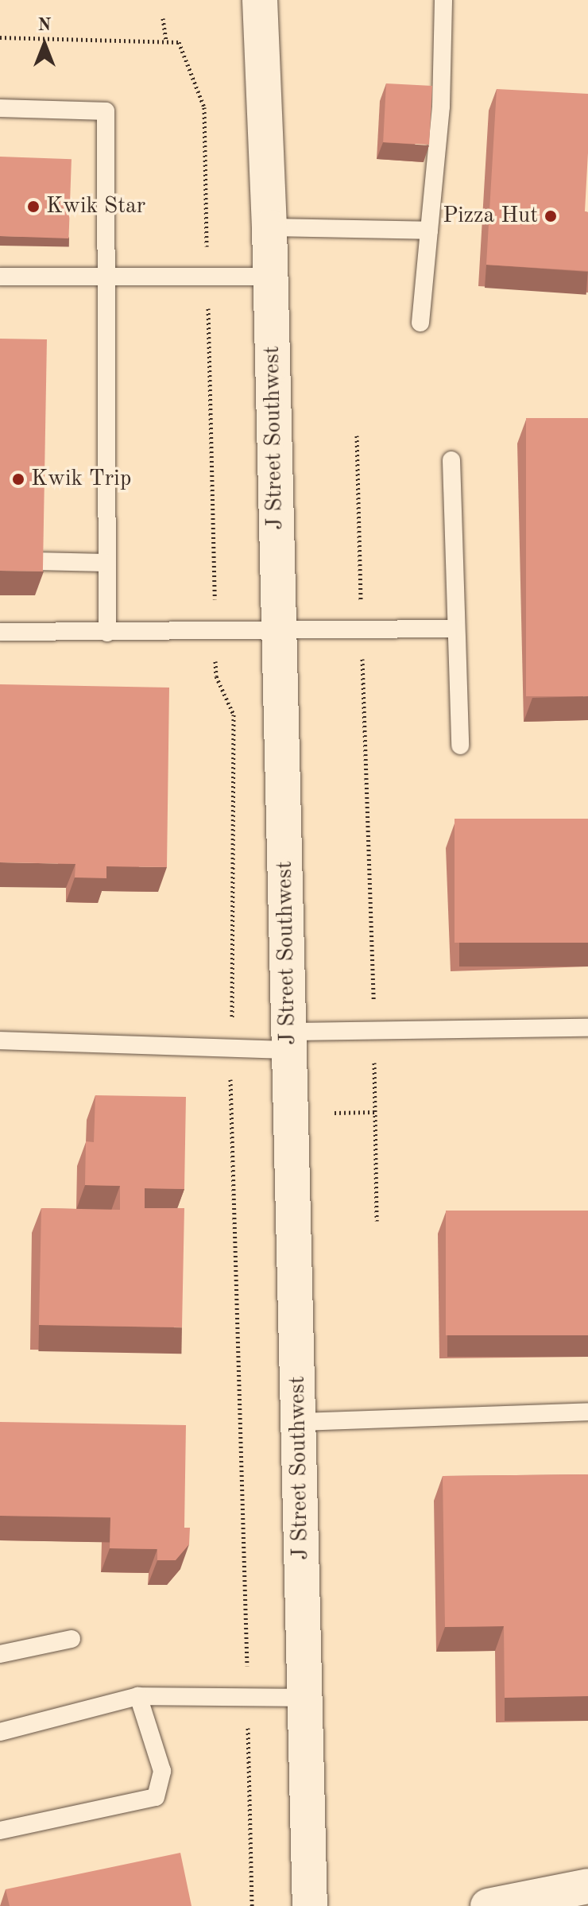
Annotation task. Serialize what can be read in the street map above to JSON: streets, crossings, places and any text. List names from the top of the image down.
{
  "streets": {
    "street": ["J Street Southwest"]
  },
  "places": ["Kwik Star", "Pizza Hut", "Kwik Trip"],
  "north": "top"
}
